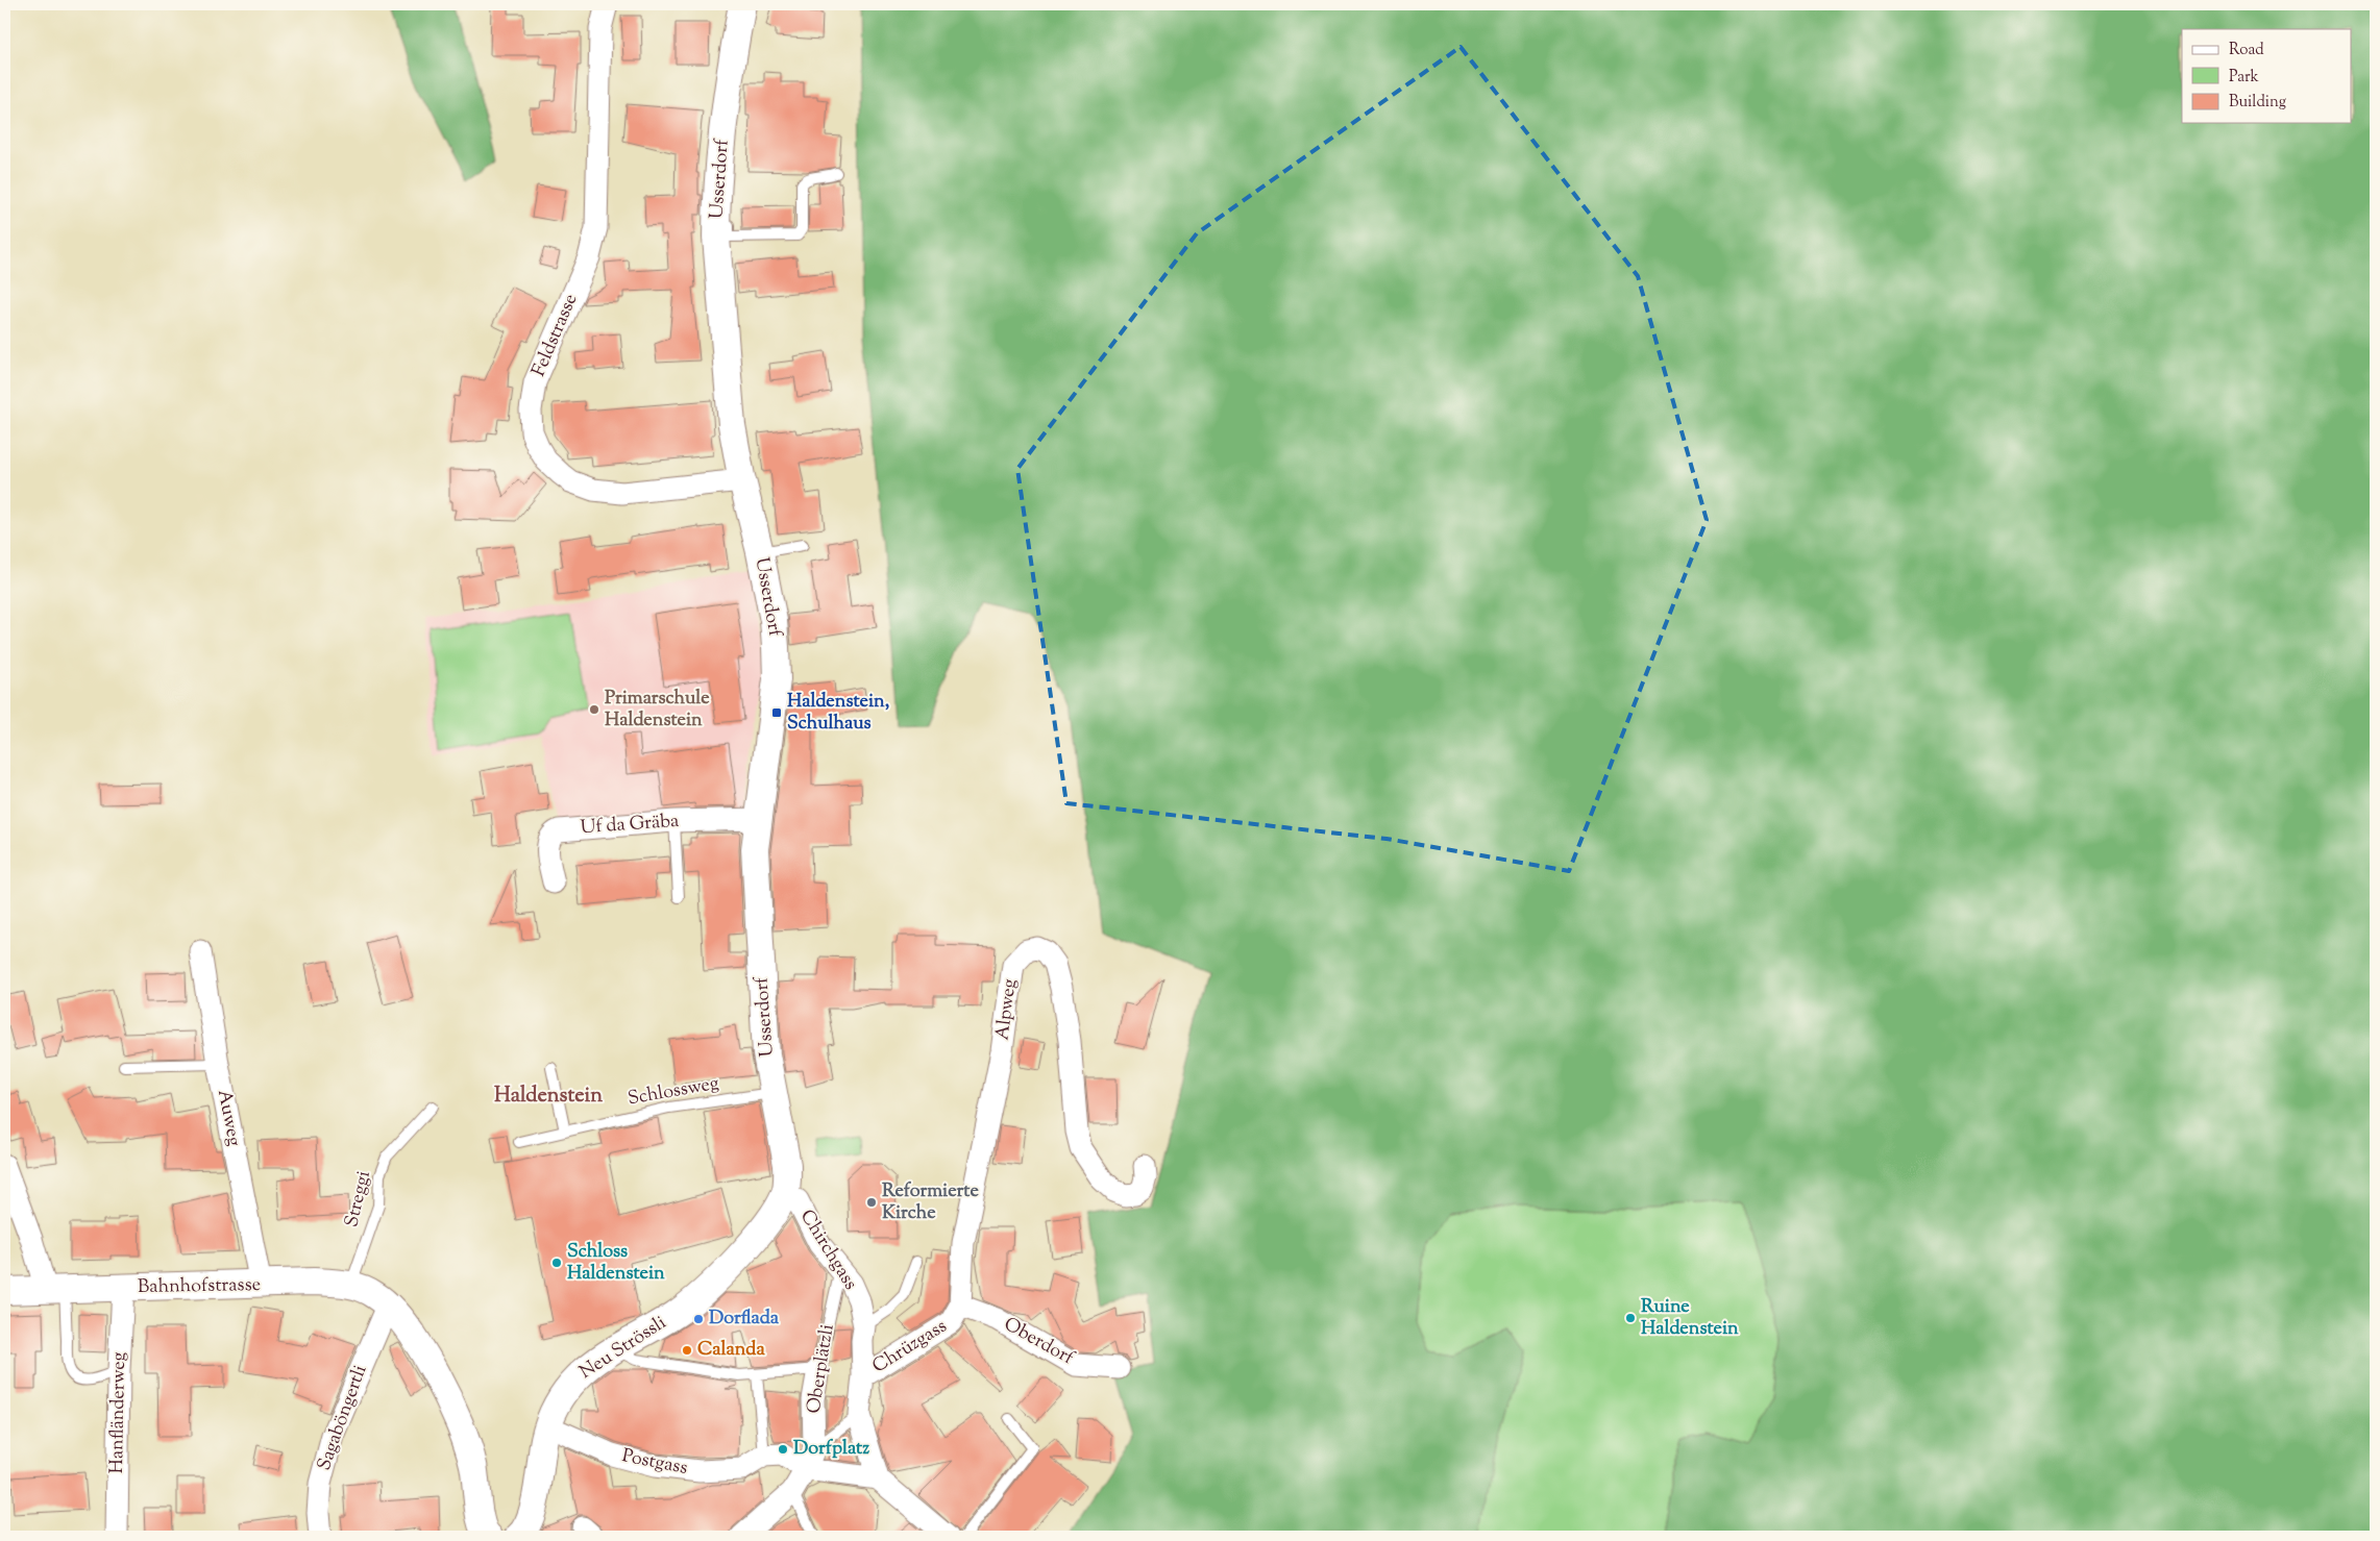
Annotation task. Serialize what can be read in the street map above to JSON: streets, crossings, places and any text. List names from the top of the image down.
{
  "streets": {
    "street": [
      "Usserdorf",
      "Feldstrasse",
      "Uf da Gräba",
      "Alpweg",
      "Auweg",
      "Chirchgass",
      "Bahnhofstrasse",
      "Oberdorf",
      "Chrüzgass",
      "Neu Strössli",
      "Oberplätzli",
      "Hanfländerweg",
      "Sagaböngertli",
      "Postgass"
    ],
    "lane": ["Schlossweg", "Streggi"]
  },
  "crossings": [
    ["Usserdorf", "Feldstrasse"],
    ["Usserdorf", "Uf da Gräba"],
    ["Usserdorf", "Schlossweg"],
    ["Usserdorf", "Chirchgass"],
    ["Usserdorf", "Neu Strössli"],
    ["Alpweg", "Oberdorf"],
    ["Alpweg", "Chrüzgass"],
    ["Auweg", "Bahnhofstrasse"],
    ["Streggi", "Bahnhofstrasse"],
    ["Chirchgass", "Chrüzgass"],
    ["Chirchgass", "Neu Strössli"],
    ["Chirchgass", "Oberplätzli"],
    ["Bahnhofstrasse", "Hanfländerweg"],
    ["Bahnhofstrasse", "Sagaböngertli"],
    ["Oberdorf", "Chrüzgass"],
    ["Neu Strössli", "Postgass"]
  ],
  "districts": ["Haldenstein"],
  "places": {
    "other": [
      "Primarschule Haldenstein",
      "Reformierte Kirche",
      "Schloss Haldenstein",
      "Ruine Haldenstein",
      "Dorflada",
      "Calanda",
      "Dorfplatz"
    ],
    "transit": ["Haldenstein, Schulhaus"]
  },
  "legend": ["Road", "Park", "Building"]
}
